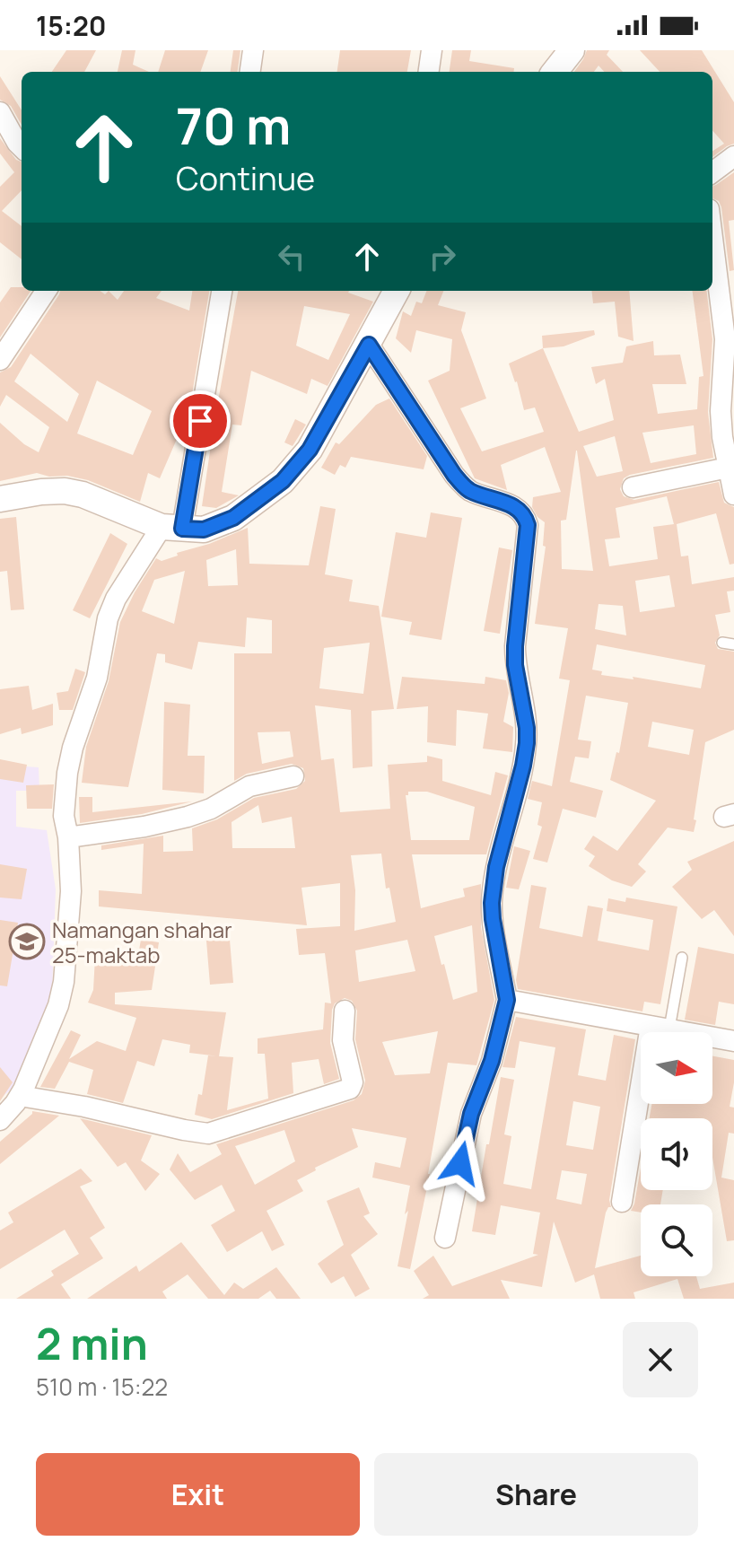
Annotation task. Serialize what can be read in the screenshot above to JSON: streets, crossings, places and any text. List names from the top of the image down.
{
  "places": {
    "school or university": ["Namangan shahar 25-maktab"]
  },
  "north": "right",
  "page": {
    "status": "15:20",
    "turn": ["70 m", "Continue"],
    "heading": ["2 min", "510 m · 15:22"],
    "buttons": ["Exit", "Share"]
  }
}
